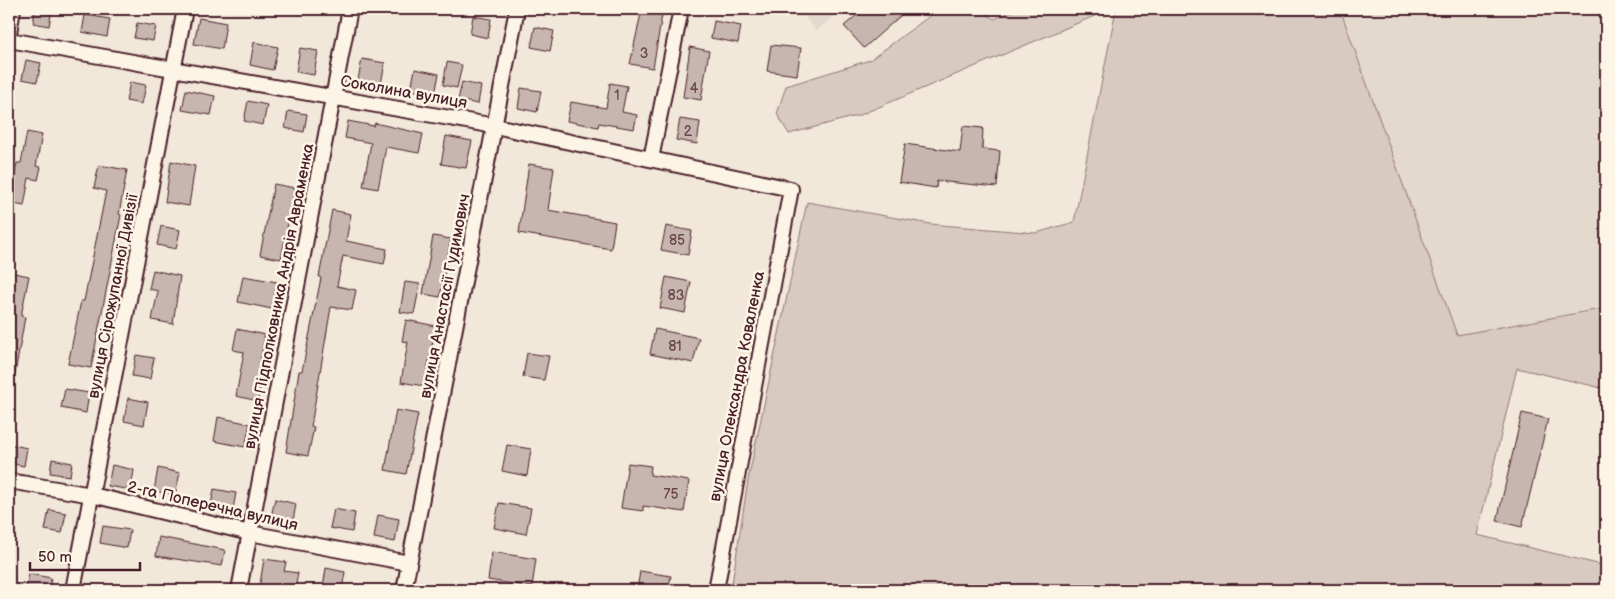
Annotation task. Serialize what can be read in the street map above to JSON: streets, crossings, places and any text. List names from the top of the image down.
{
  "streets": {
    "street": [
      "Соколина вулиця",
      "вулиця Сірожупанної Дивізії",
      "вулиця Підполковника Андрія Авраменка",
      "вулиця Анастасії Гудимович",
      "вулиця Олександра Коваленка",
      "2-га Поперечна вулиця"
    ]
  },
  "crossings": [
    ["Соколина вулиця", "вулиця Сірожупанної Дивізії"],
    ["Соколина вулиця", "вулиця Підполковника Андрія Авраменка"],
    ["Соколина вулиця", "вулиця Анастасії Гудимович"],
    ["Соколина вулиця", "вулиця Олександра Коваленка"],
    ["вулиця Сірожупанної Дивізії", "2-га Поперечна вулиця"],
    ["вулиця Підполковника Андрія Авраменка", "2-га Поперечна вулиця"],
    ["вулиця Анастасії Гудимович", "2-га Поперечна вулиця"]
  ],
  "house_numbers": [
    "3",
    "4",
    "1",
    "2",
    "85",
    "83",
    "81",
    "75"
  ],
  "scale_bar": "50 m"
}
